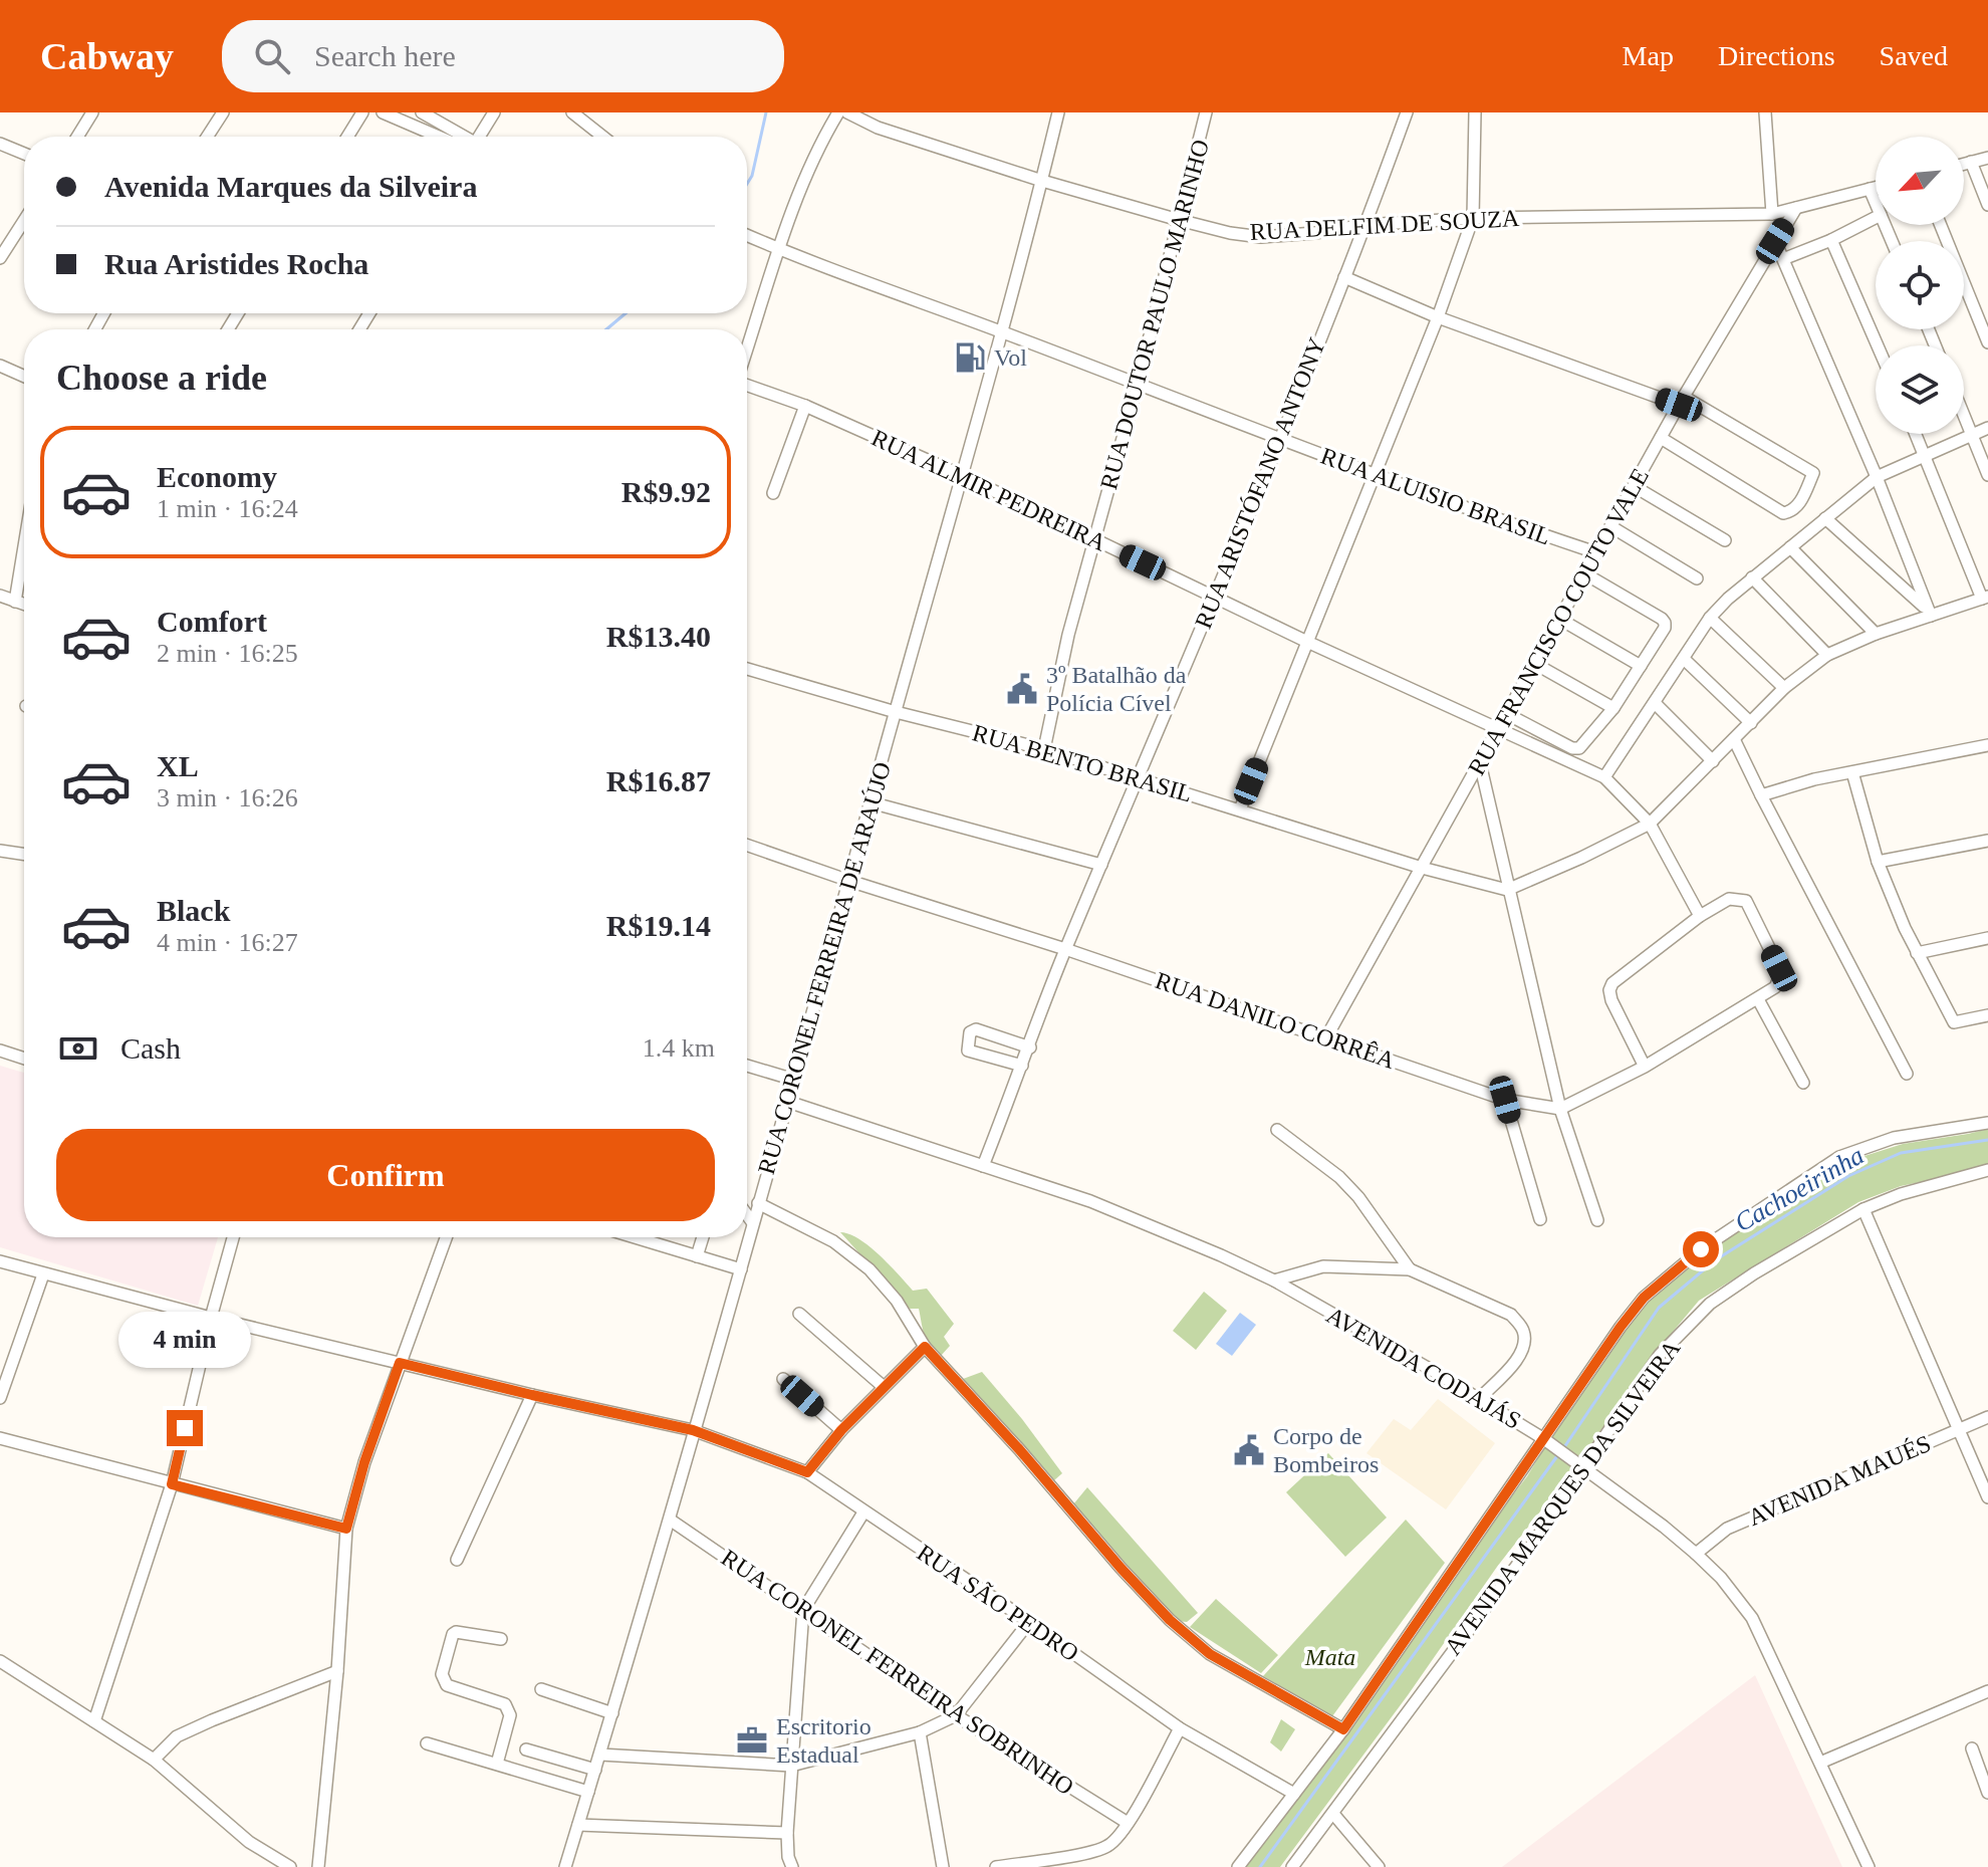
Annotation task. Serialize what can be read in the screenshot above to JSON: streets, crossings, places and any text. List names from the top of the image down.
{
  "streets": {
    "street": [
      "RUA DELFIM DE SOUZA",
      "RUA DOUTOR PAULO MARINHO",
      "RUA ARISTÓFANO ANTONY",
      "RUA ALMIR PEDREIRA",
      "RUA ALUISIO BRASIL",
      "RUA FRANCISCO COUTO VALE",
      "RUA BENTO BRASIL",
      "RUA CORONEL FERREIRA DE ARAÚJO",
      "RUA DANILO CORRÊA",
      "AVENIDA CODAJÁS",
      "AVENIDA MAUÉS",
      "AVENIDA MARQUES DA SILVEIRA",
      "RUA SÃO PEDRO",
      "RUA CORONEL FERREIRA SOBRINHO"
    ]
  },
  "crossings": [
    ["RUA DELFIM DE SOUZA", "RUA DOUTOR PAULO MARINHO"],
    ["RUA DELFIM DE SOUZA", "RUA ARISTÓFANO ANTONY"],
    ["RUA DELFIM DE SOUZA", "RUA FRANCISCO COUTO VALE"],
    ["RUA DELFIM DE SOUZA", "RUA CORONEL FERREIRA DE ARAÚJO"],
    ["RUA DOUTOR PAULO MARINHO", "RUA ALMIR PEDREIRA"],
    ["RUA DOUTOR PAULO MARINHO", "RUA ALUISIO BRASIL"],
    ["RUA DOUTOR PAULO MARINHO", "RUA BENTO BRASIL"],
    ["RUA ARISTÓFANO ANTONY", "RUA ALMIR PEDREIRA"],
    ["RUA ARISTÓFANO ANTONY", "RUA ALUISIO BRASIL"],
    ["RUA ARISTÓFANO ANTONY", "RUA BENTO BRASIL"],
    ["RUA ARISTÓFANO ANTONY", "RUA DANILO CORRÊA"],
    ["RUA ARISTÓFANO ANTONY", "AVENIDA CODAJÁS"],
    ["RUA ALMIR PEDREIRA", "RUA FRANCISCO COUTO VALE"],
    ["RUA ALMIR PEDREIRA", "RUA CORONEL FERREIRA DE ARAÚJO"],
    ["RUA ALUISIO BRASIL", "RUA FRANCISCO COUTO VALE"],
    ["RUA ALUISIO BRASIL", "RUA CORONEL FERREIRA DE ARAÚJO"],
    ["RUA FRANCISCO COUTO VALE", "RUA BENTO BRASIL"],
    ["RUA FRANCISCO COUTO VALE", "RUA DANILO CORRÊA"],
    ["RUA BENTO BRASIL", "RUA CORONEL FERREIRA DE ARAÚJO"],
    ["RUA CORONEL FERREIRA DE ARAÚJO", "RUA DANILO CORRÊA"],
    ["RUA CORONEL FERREIRA DE ARAÚJO", "AVENIDA CODAJÁS"],
    ["RUA CORONEL FERREIRA DE ARAÚJO", "RUA SÃO PEDRO"],
    ["RUA CORONEL FERREIRA DE ARAÚJO", "RUA CORONEL FERREIRA SOBRINHO"],
    ["AVENIDA CODAJÁS", "AVENIDA MAUÉS"],
    ["AVENIDA CODAJÁS", "AVENIDA MARQUES DA SILVEIRA"],
    ["AVENIDA MARQUES DA SILVEIRA", "RUA SÃO PEDRO"]
  ],
  "water": ["Cachoeirinha"],
  "parks": ["Mata"],
  "places": {
    "fuel station": ["Vol"],
    "public building": ["3º Batalhão da Polícia Cível", "Corpo de Bombeiros"],
    "office": ["Escritorio Estadual"]
  },
  "north": "bottom left",
  "page": {
    "header": "Cabway",
    "search": "Search here",
    "nav": ["Map", "Directions", "Saved"],
    "banner": ["Avenida Marques da Silveira", "Rua Aristides Rocha"],
    "heading": "Choose a ride",
    "list": [
      {
        "name": "Economy",
        "note": "1 min · 16:24",
        "value": "R$9.92"
      },
      {
        "name": "Comfort",
        "note": "2 min · 16:25",
        "value": "R$13.40"
      },
      {
        "name": "XL",
        "note": "3 min · 16:26",
        "value": "R$16.87"
      },
      {
        "name": "Black",
        "note": "4 min · 16:27",
        "value": "R$19.14"
      }
    ],
    "pay": ["Cash", "1.4 km"],
    "buttons": "Confirm",
    "bubble": "4 min"
  }
}
